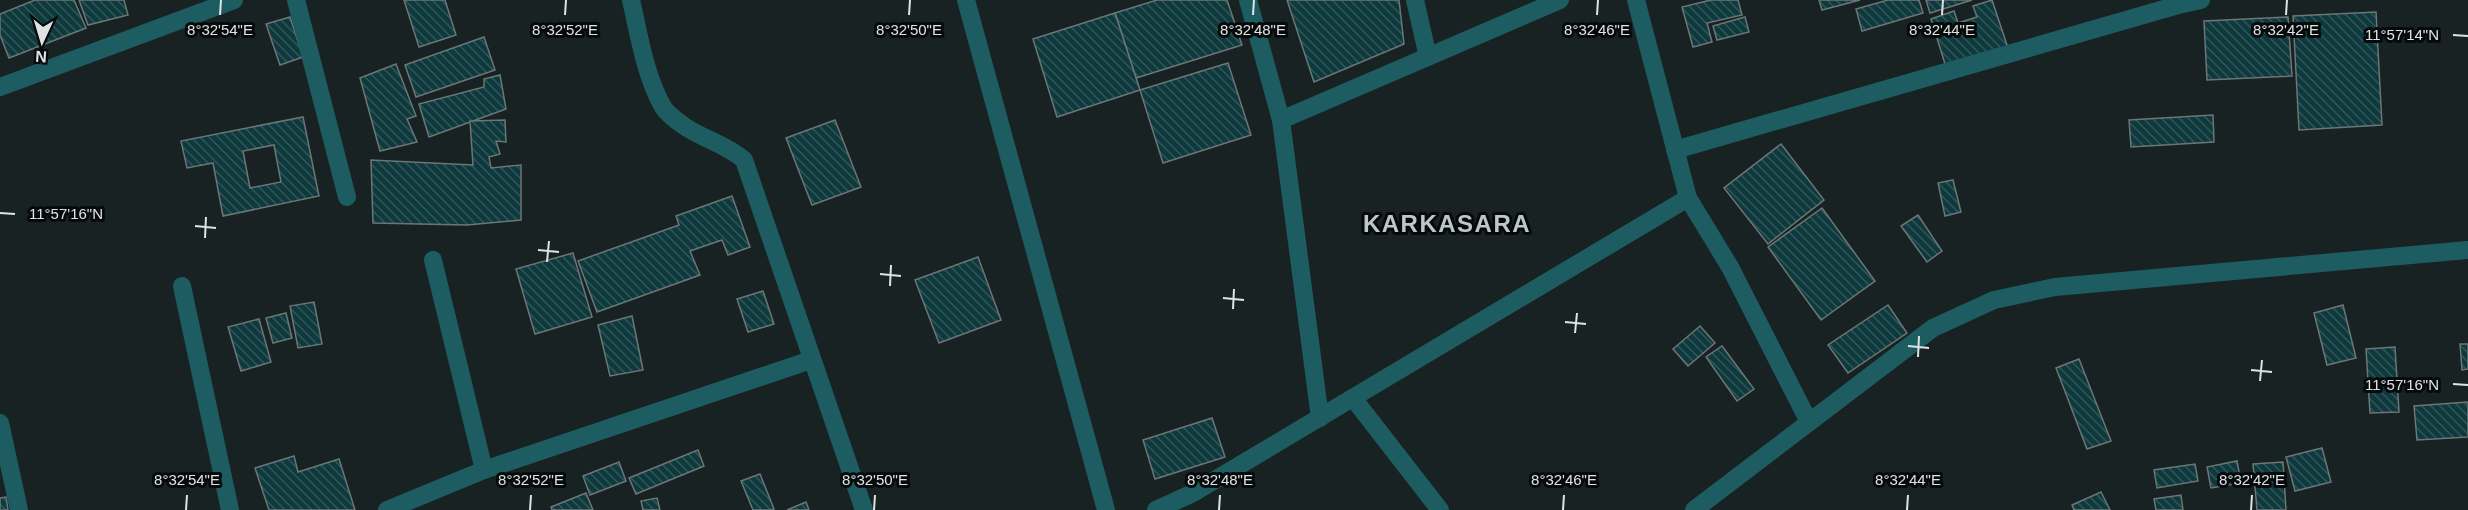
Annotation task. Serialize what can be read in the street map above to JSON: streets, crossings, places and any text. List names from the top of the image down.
{
  "districts": ["KARKASARA"],
  "north": "bottom",
  "coordinates": [
    "8°32'54\"E",
    "8°32'52\"E",
    "8°32'50\"E",
    "8°32'48\"E",
    "8°32'46\"E",
    "8°32'44\"E",
    "8°32'42\"E",
    "11°57'14\"N",
    "11°57'16\"N"
  ]
}
